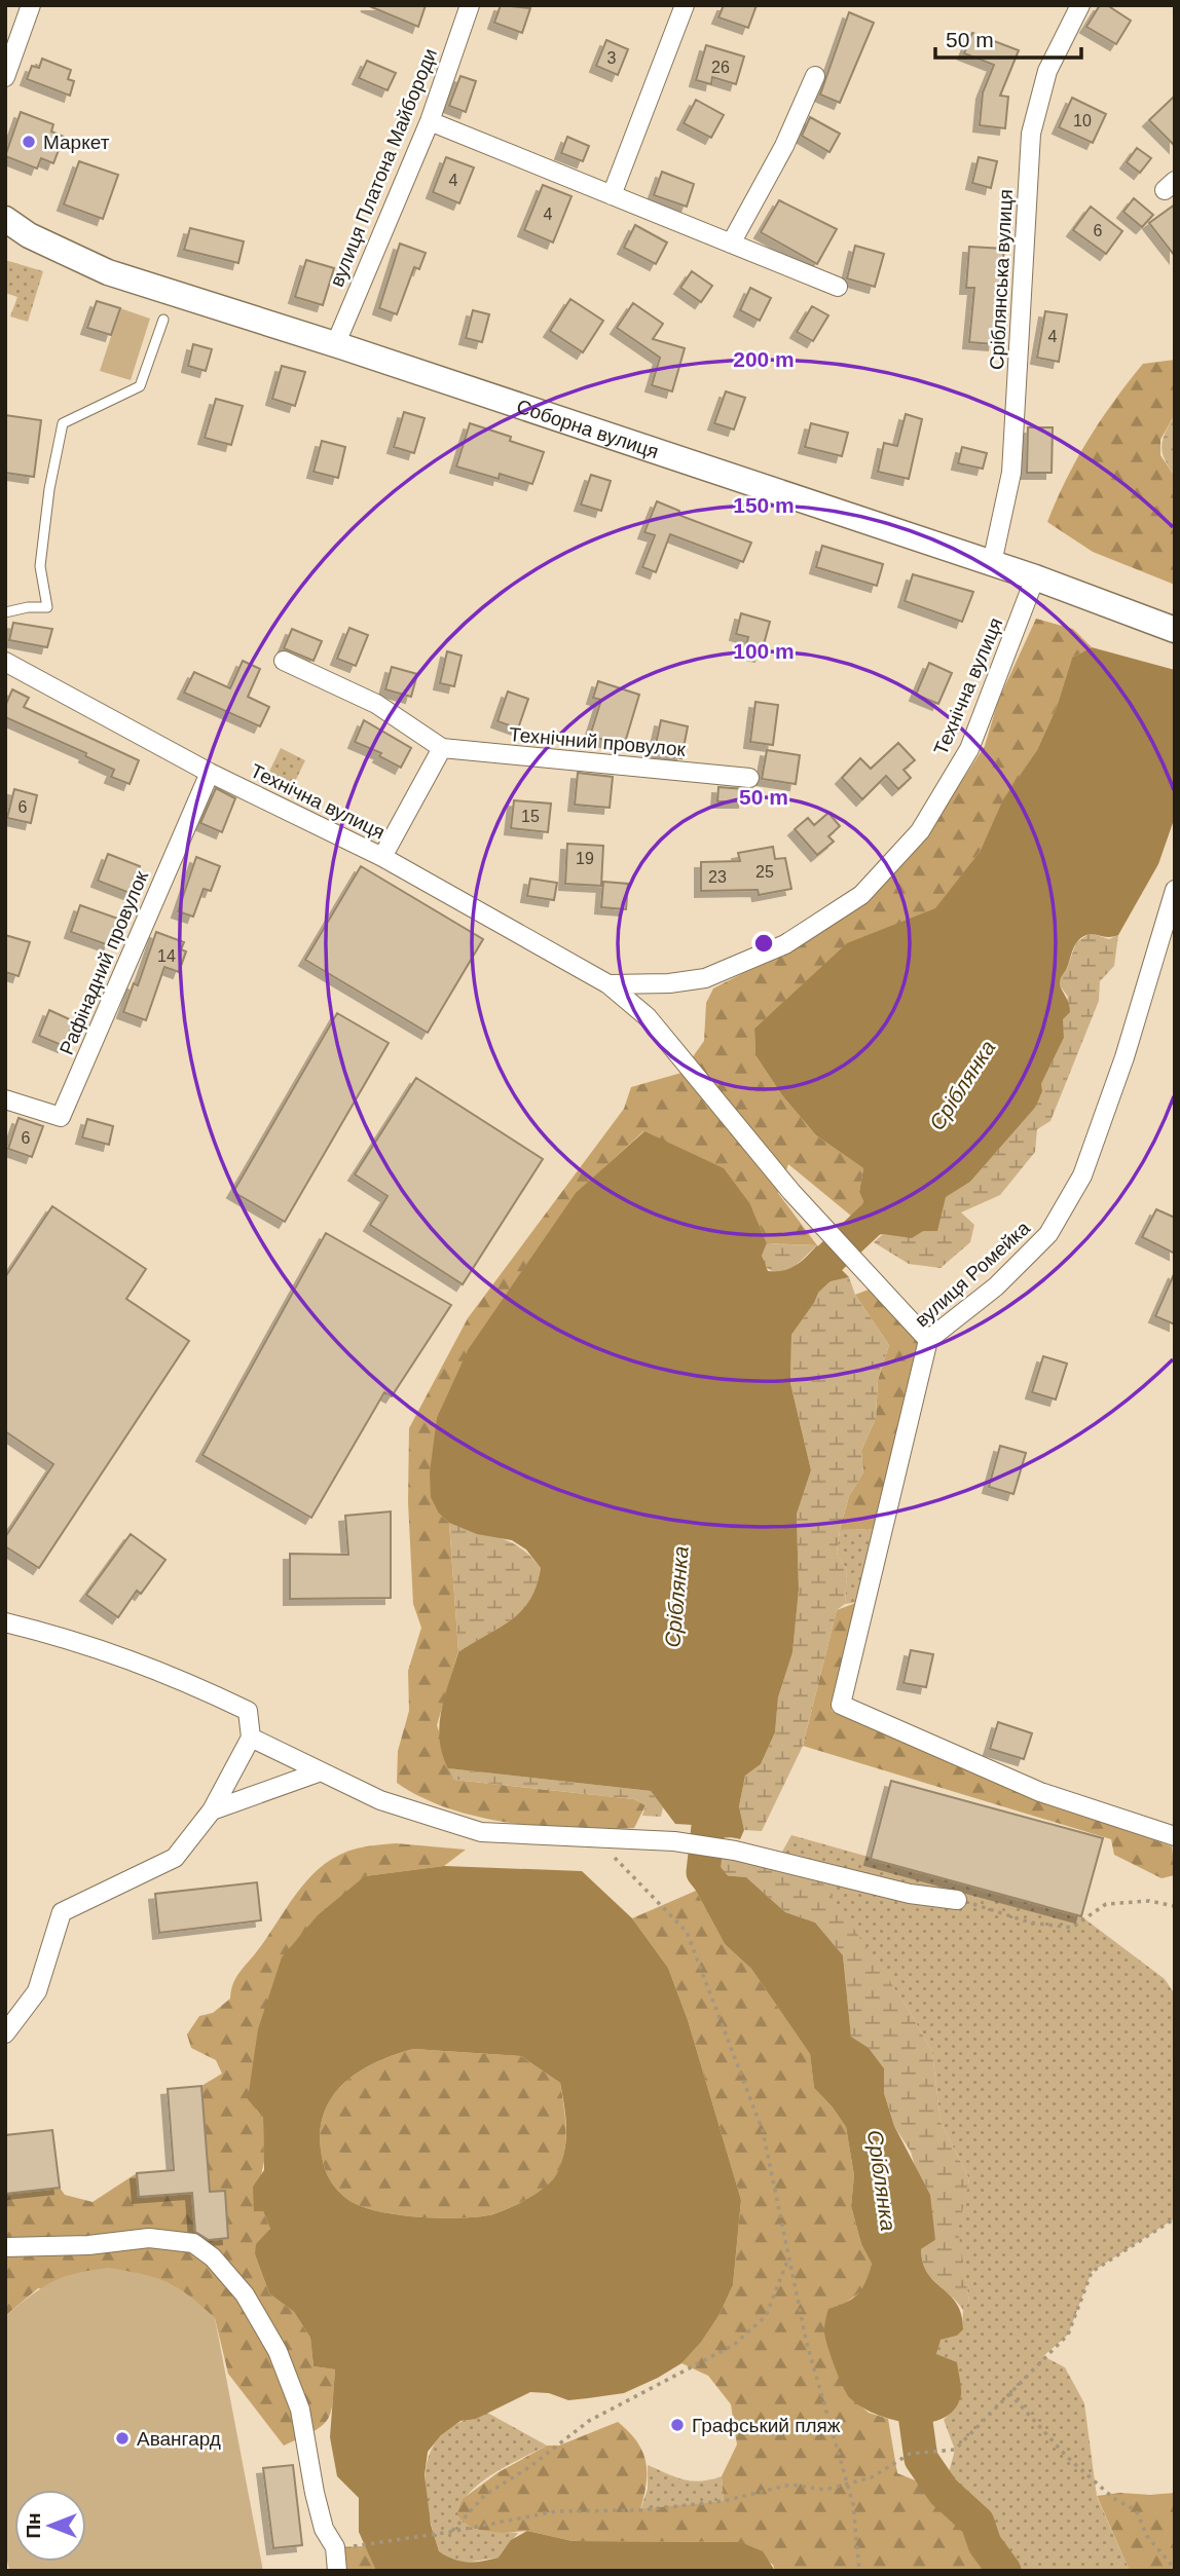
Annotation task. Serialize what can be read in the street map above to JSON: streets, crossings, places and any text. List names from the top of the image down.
{
  "streets": {
    "main road": ["Соборна вулиця"],
    "street": [
      "вулиця Платона Майбороди",
      "Сріблянська вулиця",
      "Технічна вулиця",
      "Технічний провулок",
      "Рафінадний провулок",
      "вулиця Ромейка"
    ]
  },
  "crossings": [
    ["вулиця Платона Майбороди", "Соборна вулиця"],
    ["Сріблянська вулиця", "Соборна вулиця"],
    ["Соборна вулиця", "Технічна вулиця"],
    ["Технічна вулиця", "Рафінадний провулок"],
    ["Технічна вулиця", "вулиця Ромейка"]
  ],
  "water": ["Сріблянка"],
  "places": ["Маркет", "Графський пляж", "Авангард"],
  "house_numbers": [
    "3",
    "26",
    "10",
    "4",
    "4",
    "6",
    "4",
    "6",
    "15",
    "19",
    "25",
    "23",
    "14",
    "6"
  ],
  "scale_bar": "50 m",
  "north": "left",
  "rings": [
    "200 m",
    "150 m",
    "100 m",
    "50 m"
  ]
}
